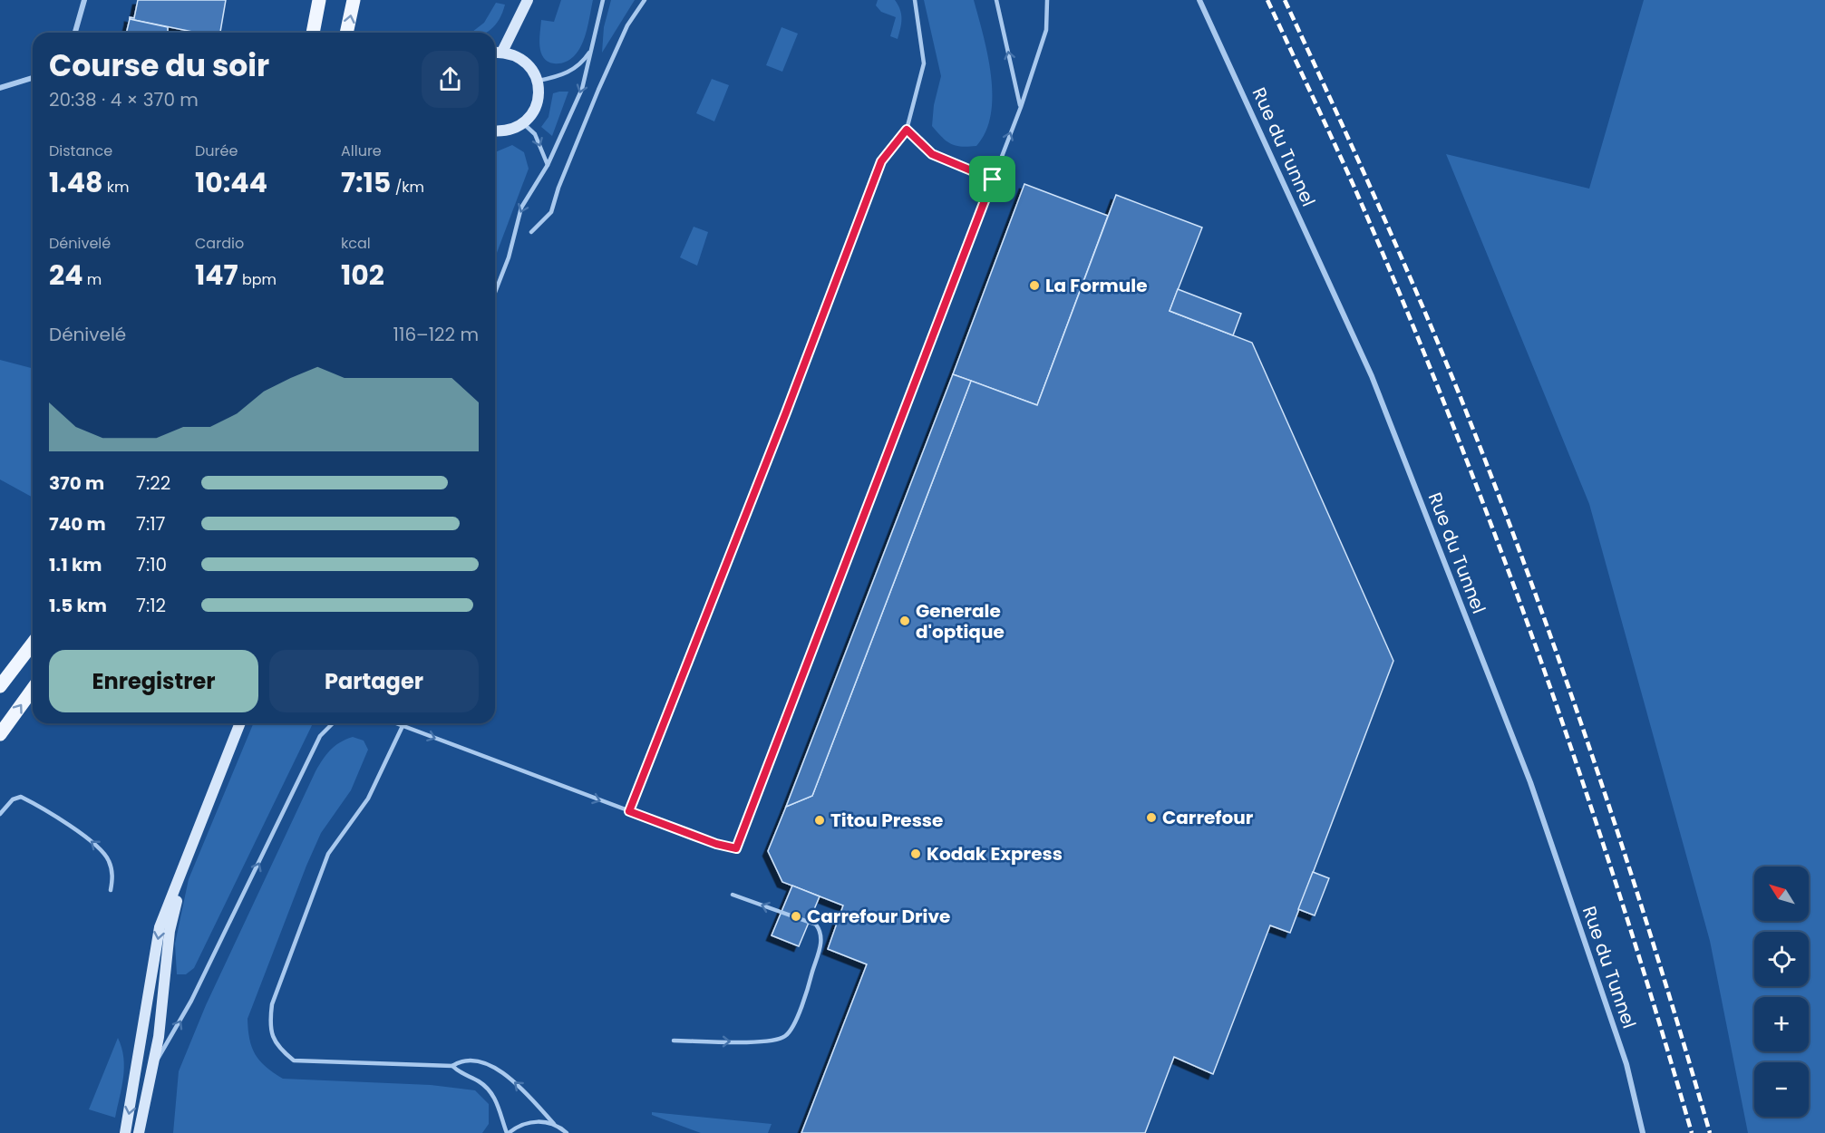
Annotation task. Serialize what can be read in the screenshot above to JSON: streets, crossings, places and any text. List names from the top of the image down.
{
  "streets": {
    "street": ["Rue du Tunnel"]
  },
  "places": [
    "La Formule",
    "Generale d'optique",
    "Carrefour",
    "Titou Presse",
    "Kodak Express",
    "Carrefour Drive"
  ],
  "north": "top left",
  "page": {
    "heading": ["Course du soir", "20:38 · 4 × 370 m"],
    "stats": [
      ["Distance", "1.48 km"],
      ["Durée", "10:44"],
      ["Allure", "7:15 /km"],
      ["Dénivelé", "24 m"],
      ["Cardio", "147 bpm"],
      ["kcal", "102"]
    ],
    "chart": ["Dénivelé", "116–122 m"],
    "list": [
      {
        "name": "370 m",
        "note": "7:22"
      },
      {
        "name": "740 m",
        "note": "7:17"
      },
      {
        "name": "1.1 km",
        "note": "7:10"
      },
      {
        "name": "1.5 km",
        "note": "7:12"
      }
    ],
    "buttons": ["Enregistrer", "Partager"],
    "map_buttons": ["+", "−"]
  }
}
